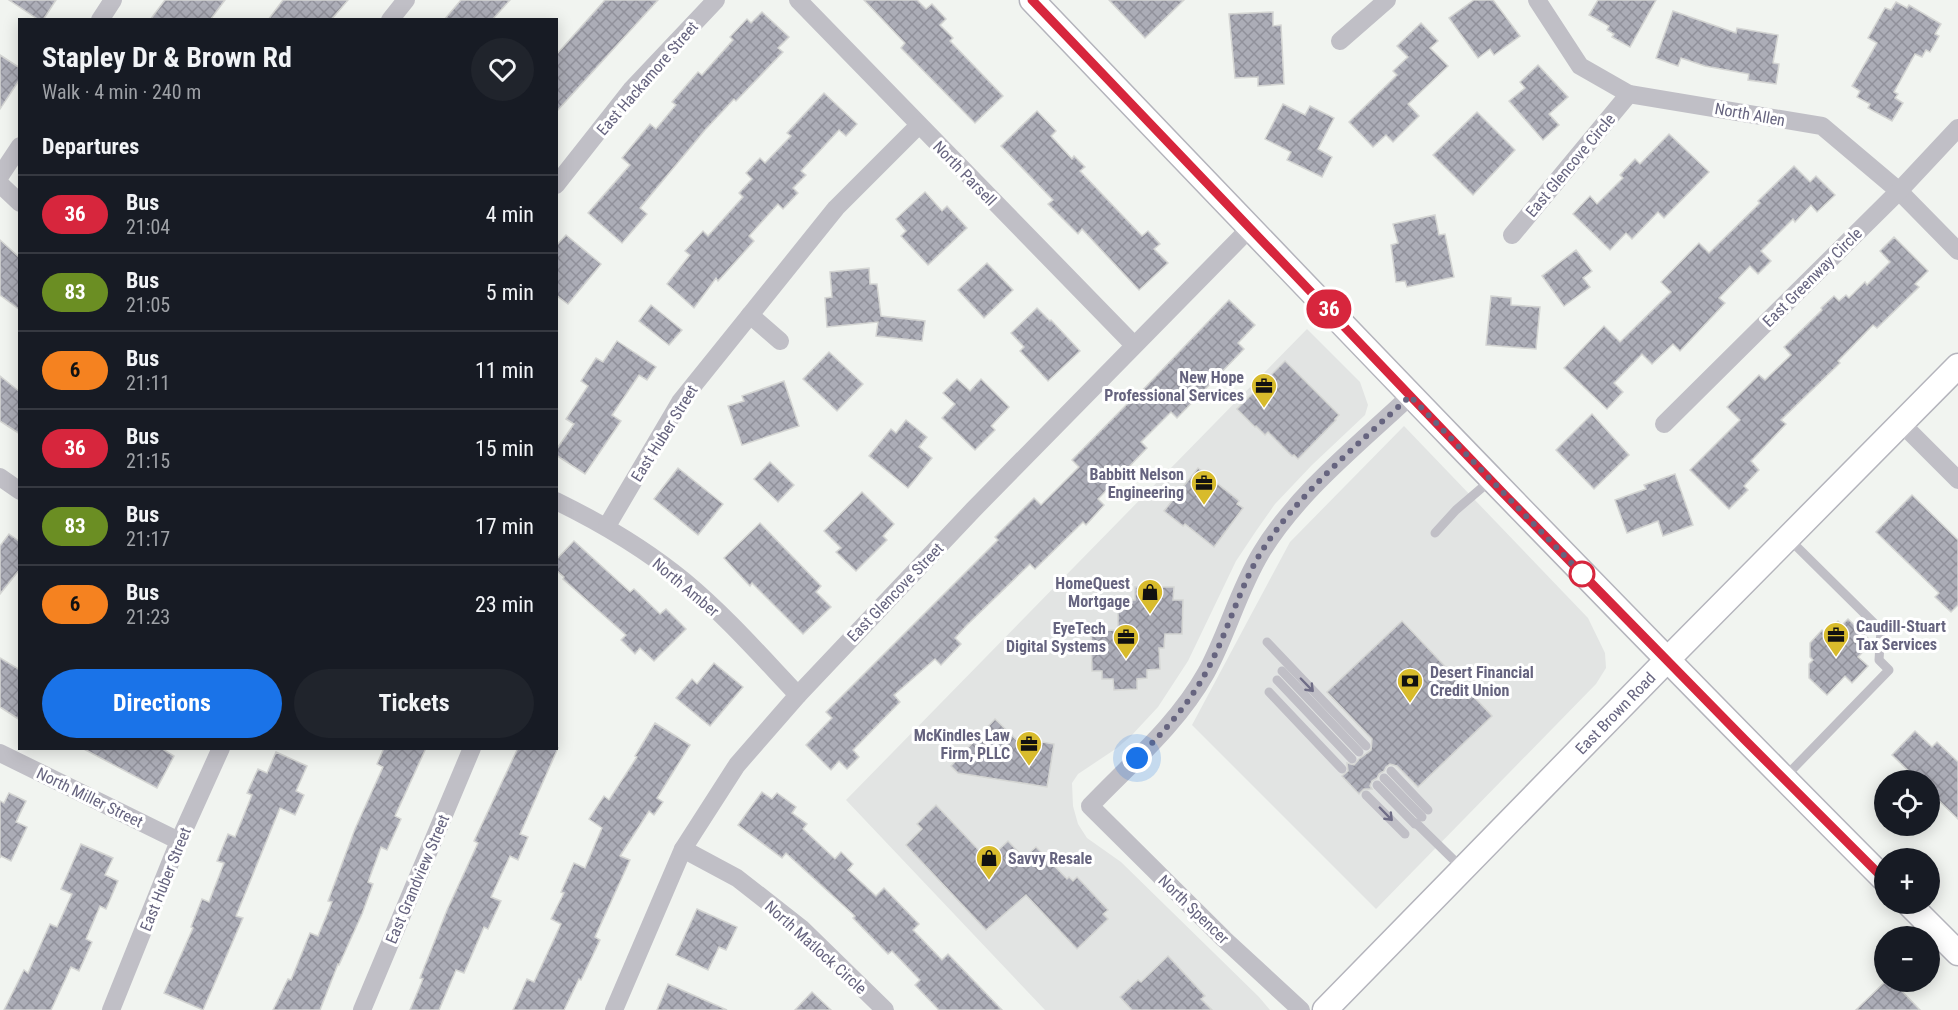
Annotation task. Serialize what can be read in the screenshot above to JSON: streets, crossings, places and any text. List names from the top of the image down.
{
  "streets": {
    "main road": ["East Brown Road"],
    "street": [
      "East Hackamore Street",
      "North Allen",
      "East Glencove Circle",
      "North Parsell",
      "East Greenway Circle",
      "East Huber Street",
      "North Amber",
      "East Glencove Street",
      "North Miller Street",
      "East Grandview Street",
      "North Spencer",
      "North Matlock Circle"
    ]
  },
  "crossings": [
    ["North Allen", "East Glencove Circle"],
    ["North Allen", "East Greenway Circle"],
    ["North Parsell", "East Huber Street"],
    ["North Parsell", "East Glencove Street"],
    ["East Huber Street", "North Amber"],
    ["East Huber Street", "North Miller Street"],
    ["North Amber", "East Glencove Street"],
    ["East Glencove Street", "North Matlock Circle"]
  ],
  "places": {
    "office": [
      "New Hope Professional Services",
      "Babbitt Nelson Engineering",
      "Caudill-Stuart Tax Services",
      "EyeTech Digital Systems",
      "McKindles Law Firm, PLLC"
    ],
    "shop": ["HomeQuest Mortgage", "Savvy Resale"],
    "bank": ["Desert Financial Credit Union"]
  },
  "lines": ["bus line 36"],
  "page": {
    "on_map": "36",
    "heading": [
      ["Stapley Dr & Brown Rd", "Walk · 4 min · 240 m"],
      "Departures"
    ],
    "list": [
      {
        "mark": "36",
        "name": "Bus",
        "note": "21:04",
        "value": "4 min"
      },
      {
        "mark": "83",
        "name": "Bus",
        "note": "21:05",
        "value": "5 min"
      },
      {
        "mark": "6",
        "name": "Bus",
        "note": "21:11",
        "value": "11 min"
      },
      {
        "mark": "36",
        "name": "Bus",
        "note": "21:15",
        "value": "15 min"
      },
      {
        "mark": "83",
        "name": "Bus",
        "note": "21:17",
        "value": "17 min"
      },
      {
        "mark": "6",
        "name": "Bus",
        "note": "21:23",
        "value": "23 min"
      }
    ],
    "buttons": ["Directions", "Tickets"],
    "map_buttons": ["+", "−"]
  }
}
